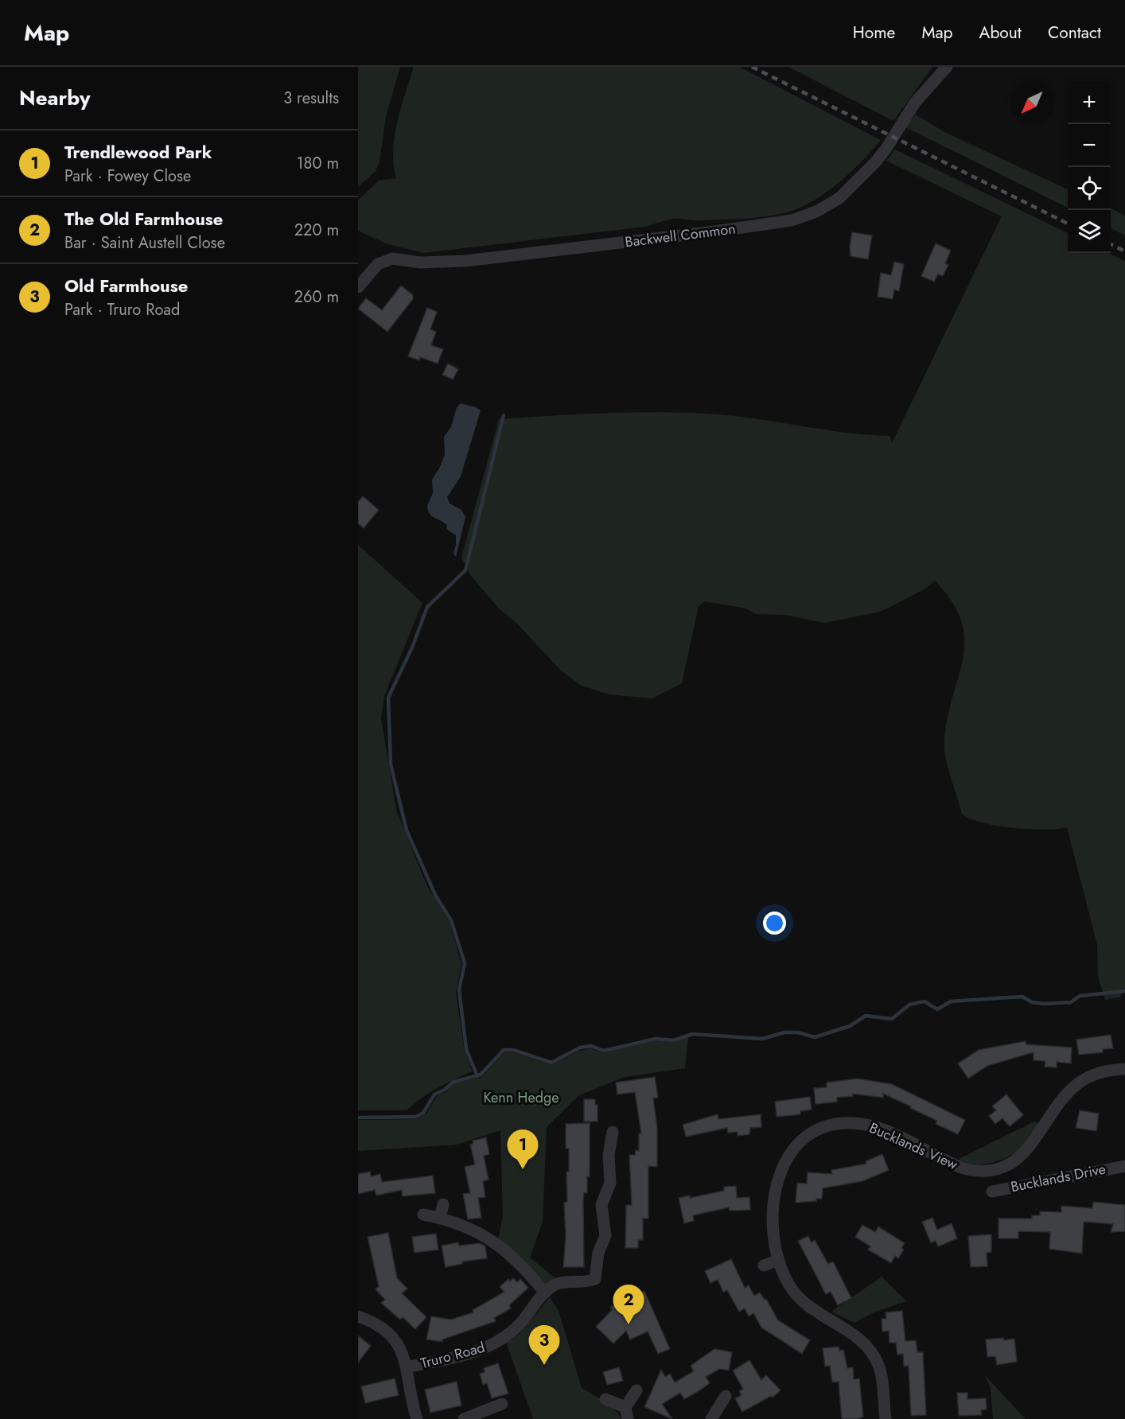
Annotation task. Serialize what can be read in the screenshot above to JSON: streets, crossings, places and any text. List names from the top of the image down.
{
  "streets": {
    "street": [
      "Backwell Common",
      "Bucklands View",
      "Bucklands Drive",
      "Truro Road"
    ]
  },
  "parks": ["Kenn Hedge"],
  "north": "bottom left",
  "page": {
    "header": "Map",
    "nav": [
      "Home",
      "Map",
      "About",
      "Contact"
    ],
    "heading": ["Nearby", "3 results"],
    "map_buttons": ["+", "−"],
    "list": [
      {
        "mark": "1",
        "name": "Trendlewood Park",
        "note": "Park · Fowey Close",
        "value": "180 m"
      },
      {
        "mark": "2",
        "name": "The Old Farmhouse",
        "note": "Bar · Saint Austell Close",
        "value": "220 m"
      },
      {
        "mark": "3",
        "name": "Old Farmhouse",
        "note": "Park · Truro Road",
        "value": "260 m"
      }
    ],
    "pins": ["1", "2", "3"]
  }
}
